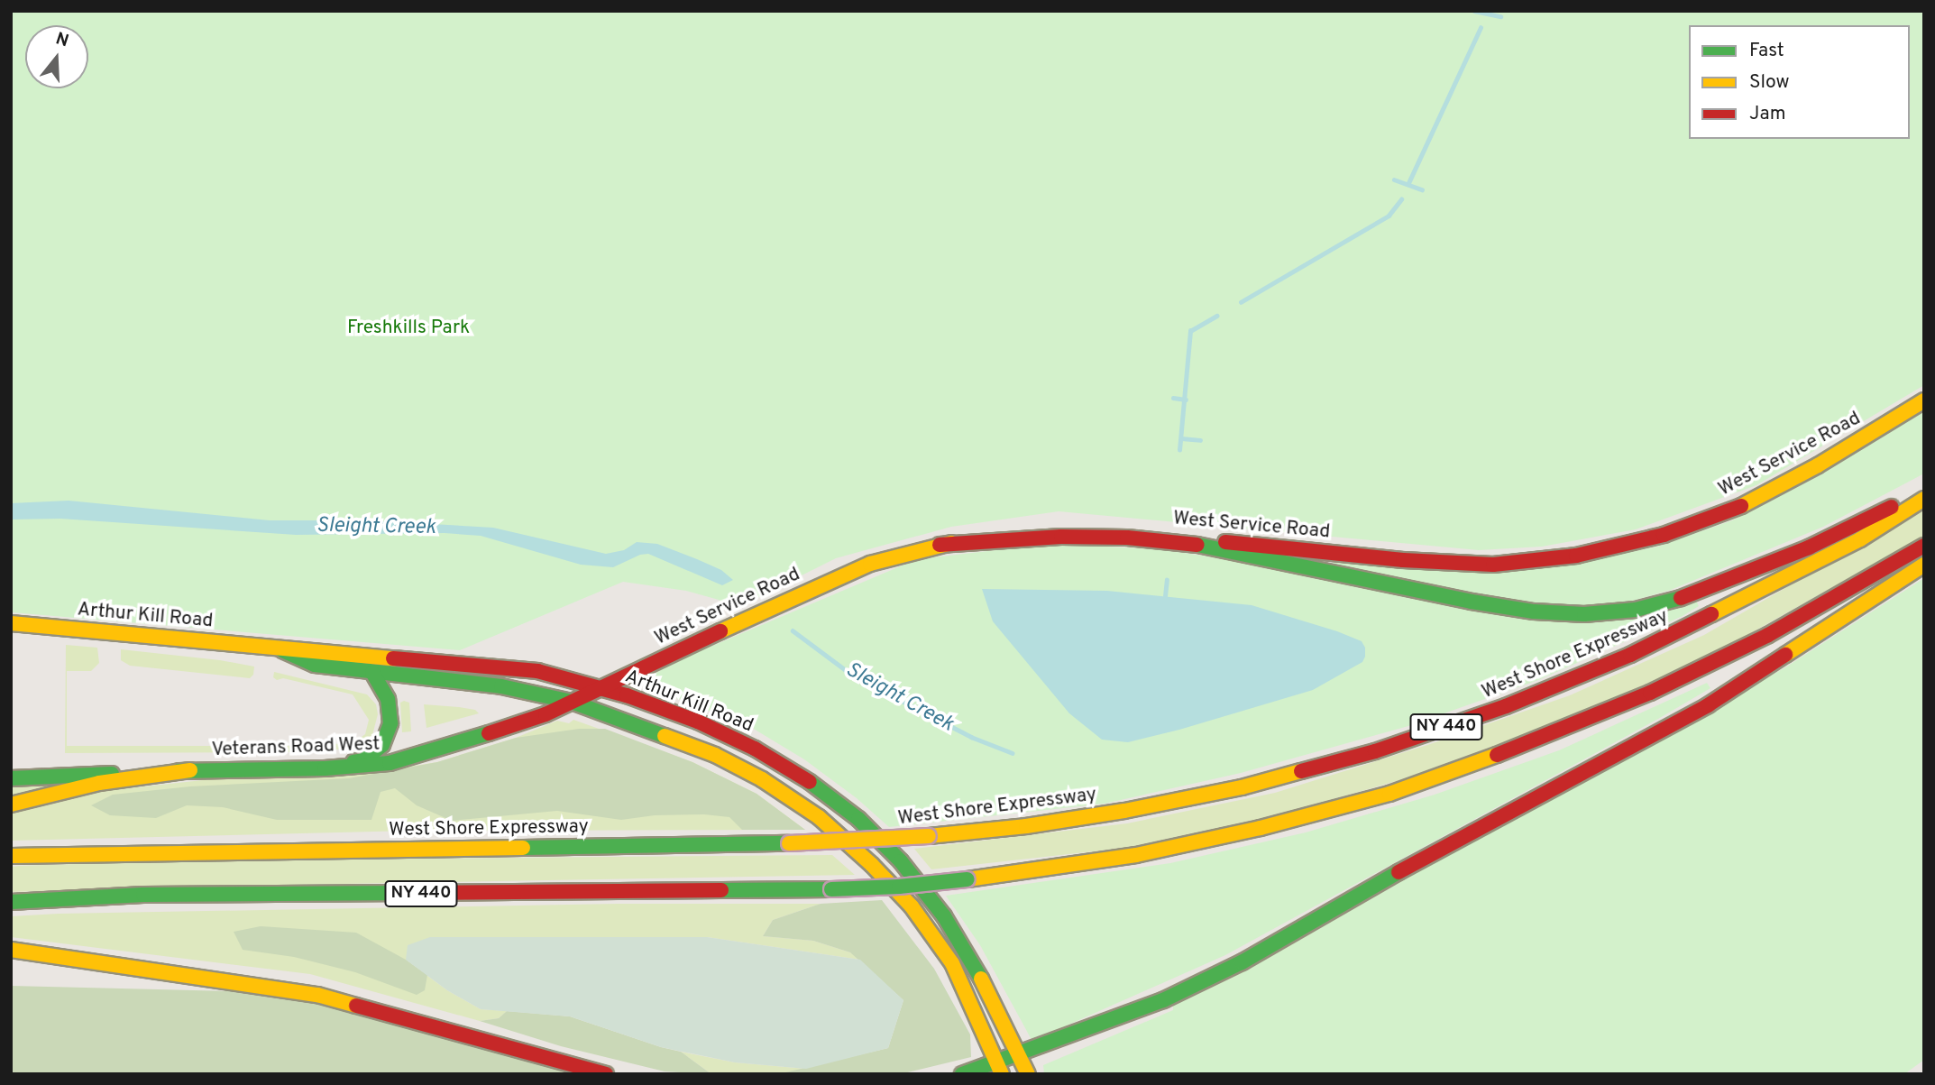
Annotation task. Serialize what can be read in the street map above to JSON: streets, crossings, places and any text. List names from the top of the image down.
{
  "streets": {
    "main road": [
      "West Service Road",
      "Arthur Kill Road",
      "West Shore Expressway",
      "NY 440",
      "Veterans Road West"
    ]
  },
  "crossings": [
    ["West Service Road", "Arthur Kill Road"],
    ["West Service Road", "Veterans Road West"],
    ["Arthur Kill Road", "Veterans Road West"]
  ],
  "water": ["Sleight Creek"],
  "parks": ["Freshkills Park"],
  "legend": ["Fast", "Slow", "Jam"],
  "north": "top"
}
